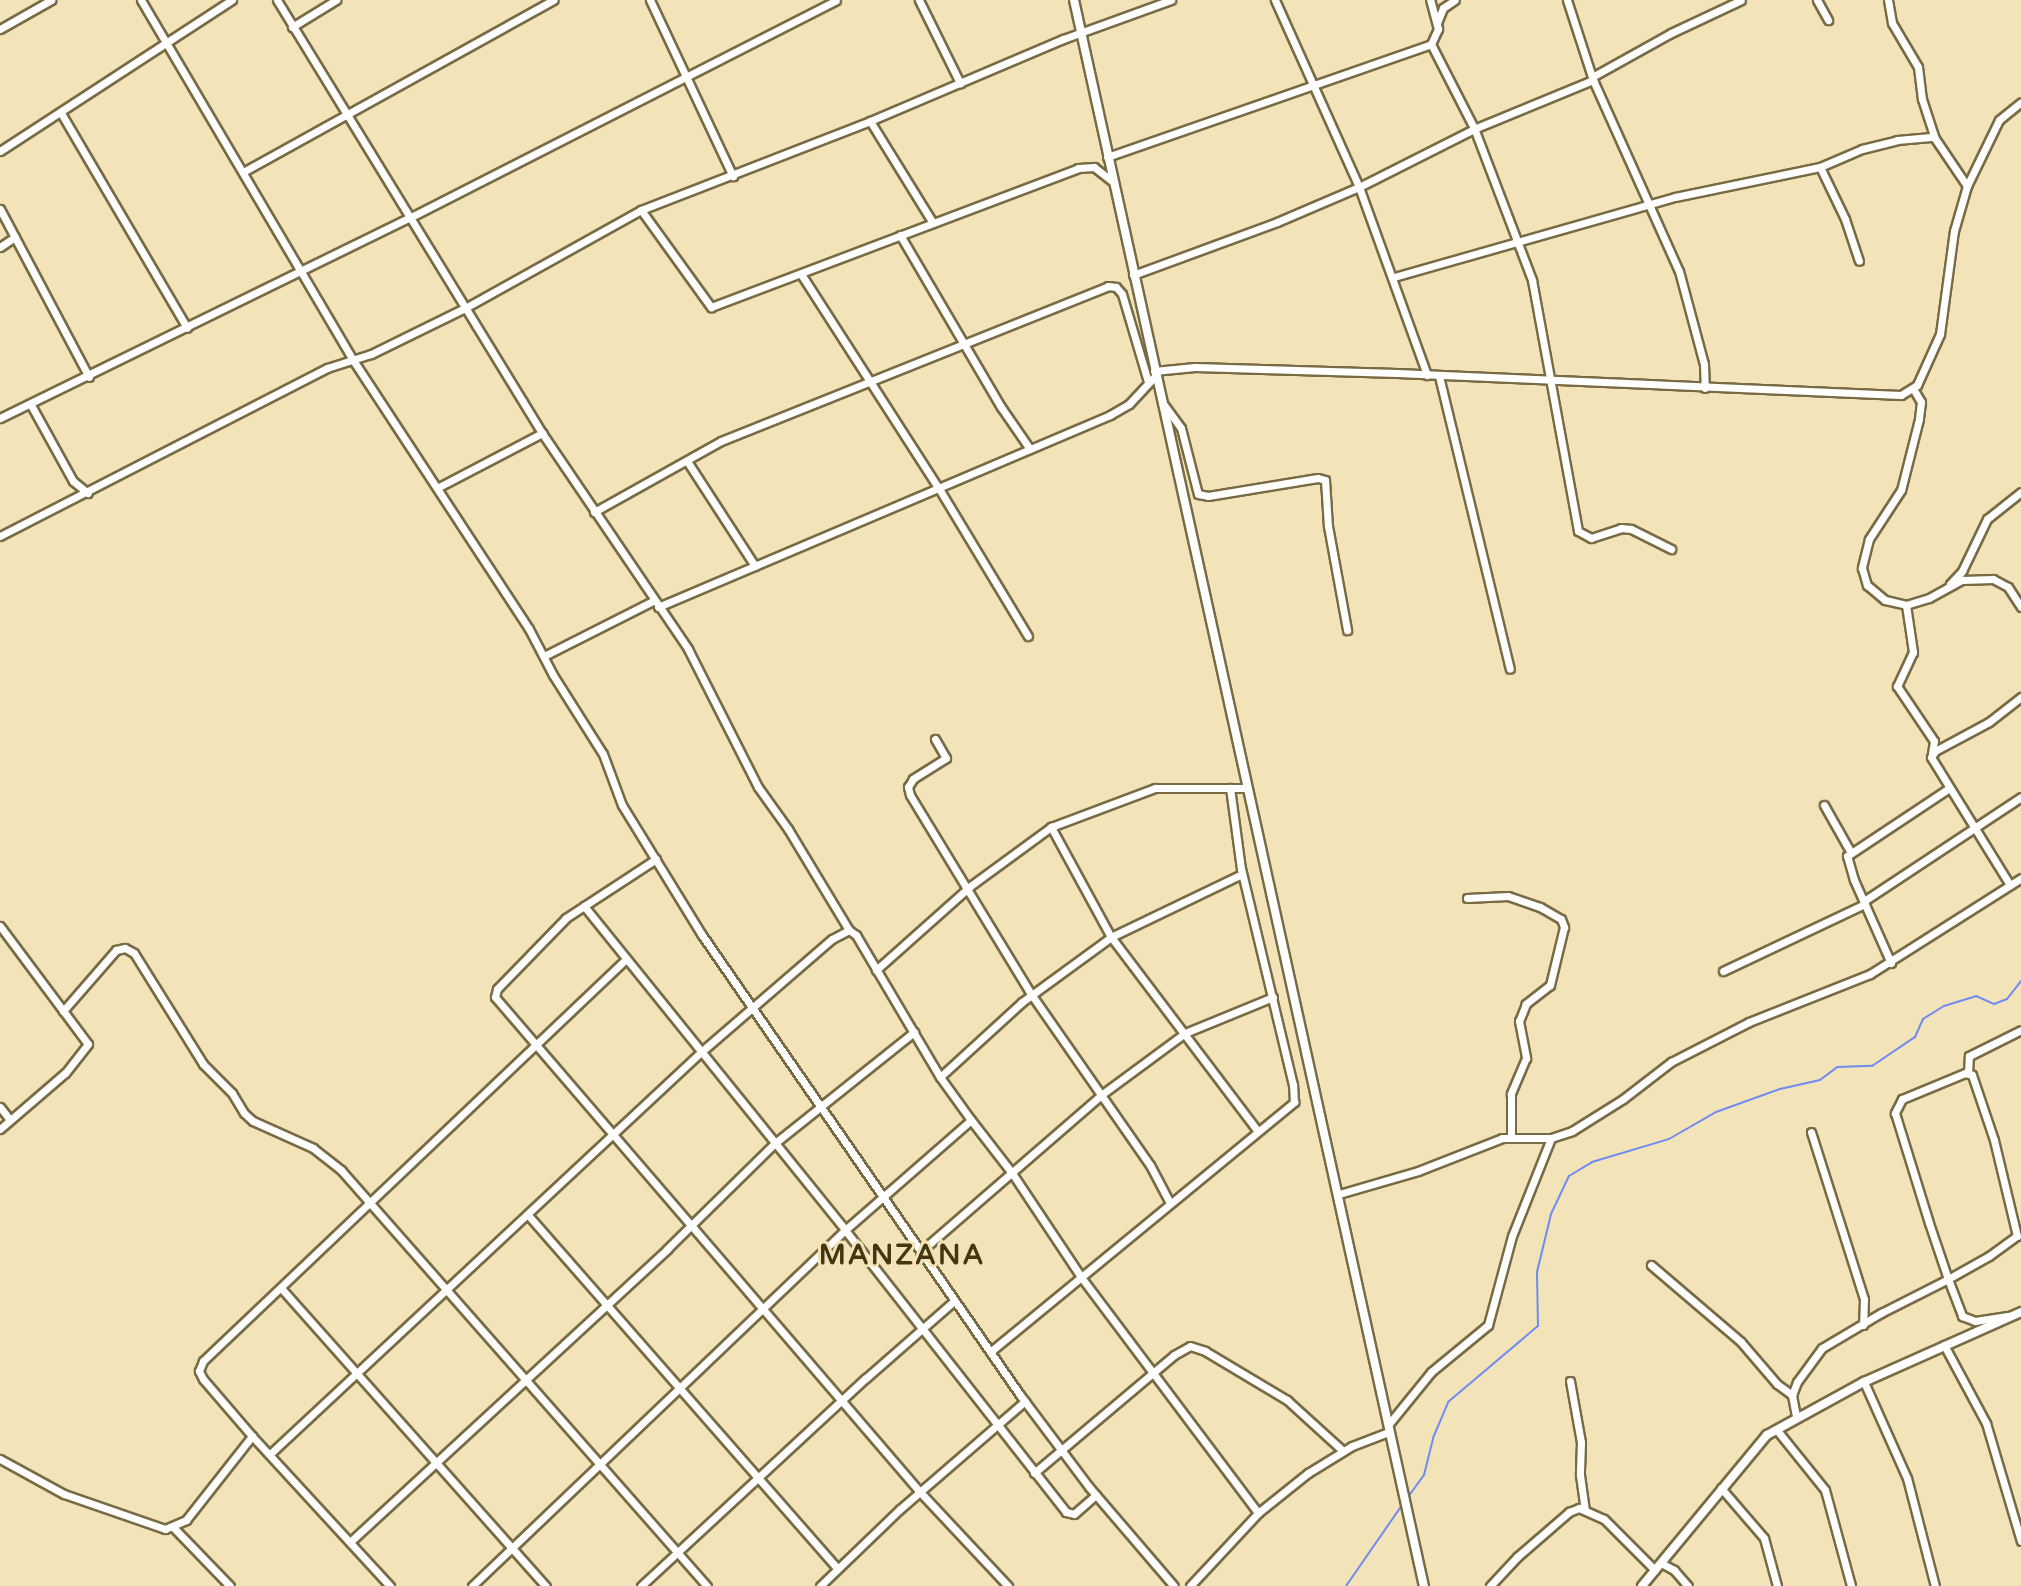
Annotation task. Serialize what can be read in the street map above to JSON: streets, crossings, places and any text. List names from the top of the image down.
{
  "districts": ["MANZANA"]
}
